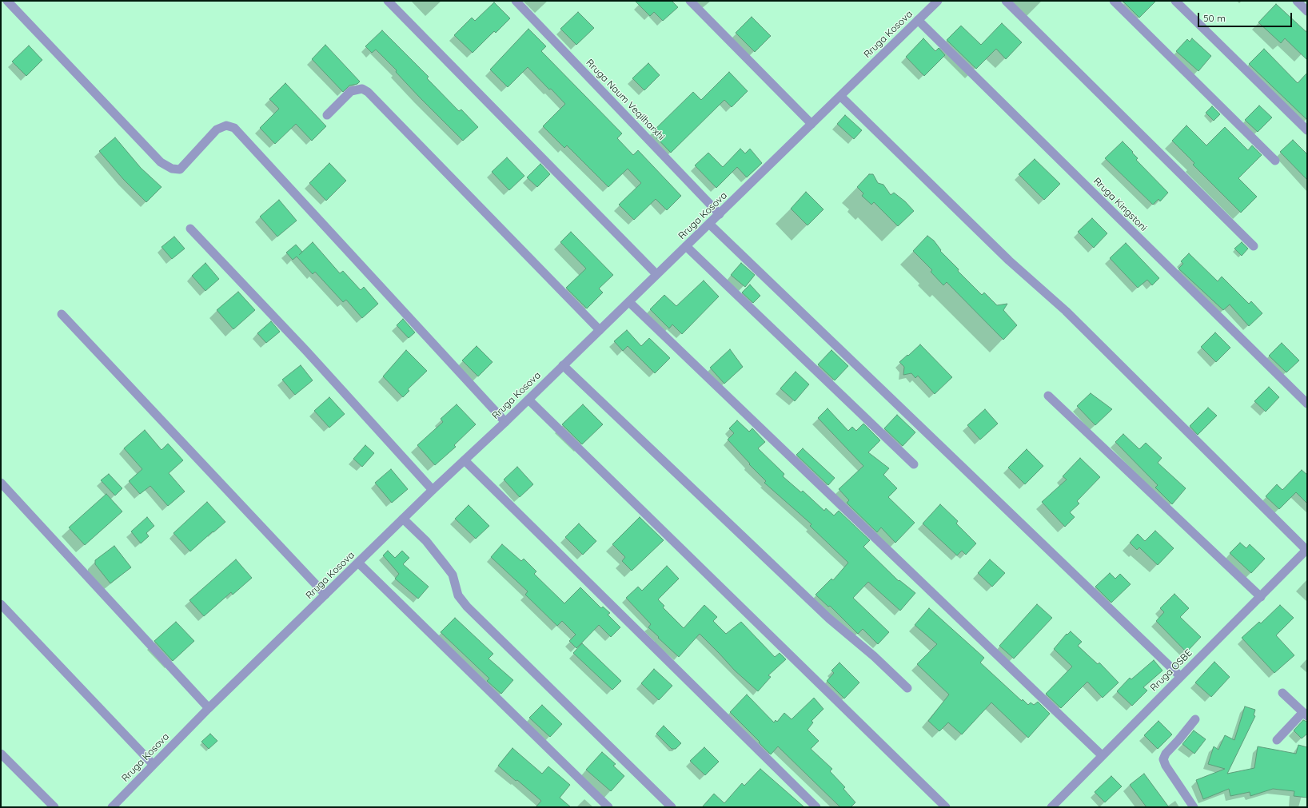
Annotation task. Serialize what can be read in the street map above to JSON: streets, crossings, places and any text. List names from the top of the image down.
{
  "streets": {
    "street": [
      "Rruga Kosova",
      "Rruga Naum Veqilharxhi",
      "Rruga Kingstoni",
      "Rruga OSBE"
    ]
  },
  "crossings": [
    ["Rruga Kosova", "Rruga Naum Veqilharxhi"],
    ["Rruga Kosova", "Rruga Kingstoni"]
  ],
  "scale_bar": "50 m"
}
